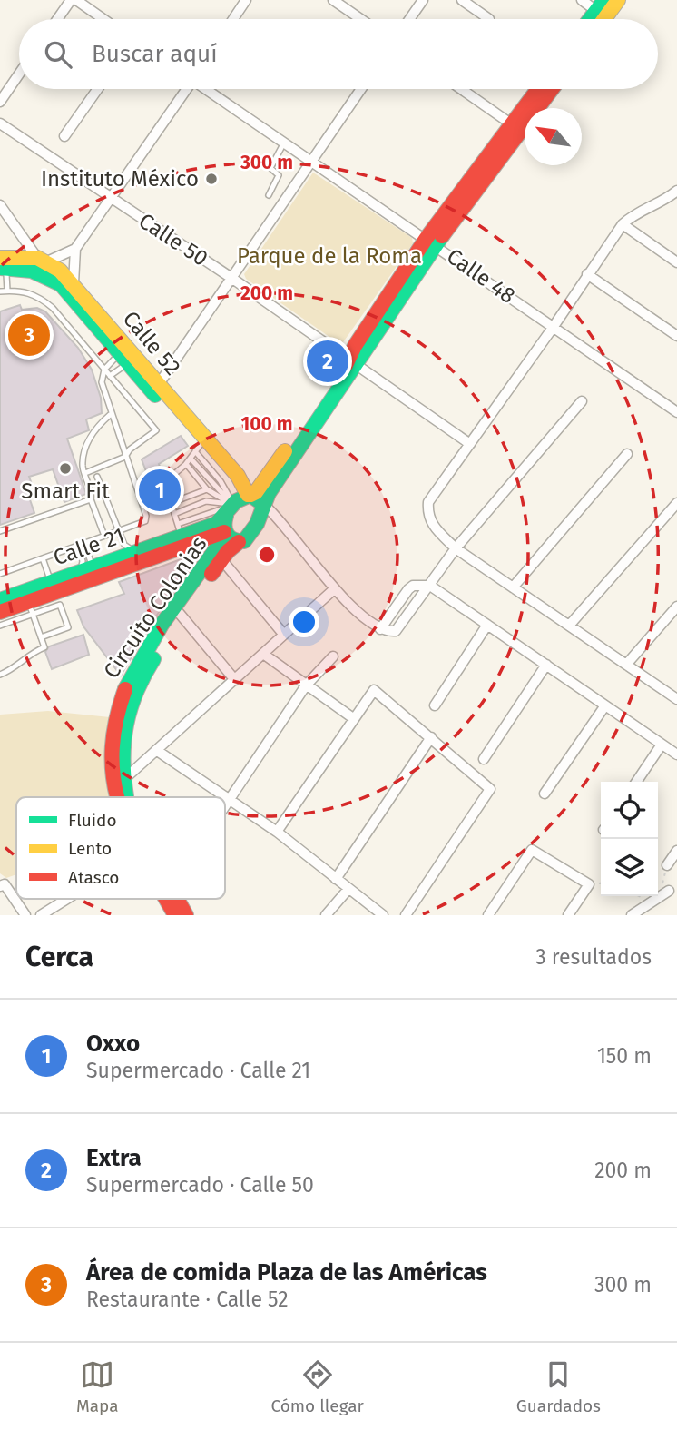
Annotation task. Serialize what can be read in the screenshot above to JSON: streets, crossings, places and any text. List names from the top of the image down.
{
  "streets": {
    "street": [
      "Calle 50",
      "Calle 48",
      "Calle 52",
      "Calle 21",
      "Circuito Colonias"
    ]
  },
  "crossings": [
    ["Calle 52", "Calle 21"],
    ["Calle 21", "Circuito Colonias"]
  ],
  "parks": ["Parque de la Roma"],
  "places": ["Instituto México", "Smart Fit"],
  "legend": ["Fluido", "Lento", "Atasco"],
  "north": "top left",
  "page": {
    "search": "Buscar aquí",
    "pins": ["3", "2", "1"],
    "heading": ["Cerca", "3 resultados"],
    "list": [
      {
        "mark": "1",
        "name": "Oxxo",
        "note": "Supermercado · Calle 21",
        "value": "150 m"
      },
      {
        "mark": "2",
        "name": "Extra",
        "note": "Supermercado · Calle 50",
        "value": "200 m"
      },
      {
        "mark": "3",
        "name": "Área de comida Plaza de las Américas",
        "note": "Restaurante · Calle 52",
        "value": "300 m"
      }
    ],
    "nav": ["Mapa", "Cómo llegar", "Guardados"]
  },
  "rings": ["300 m", "200 m", "100 m"]
}
